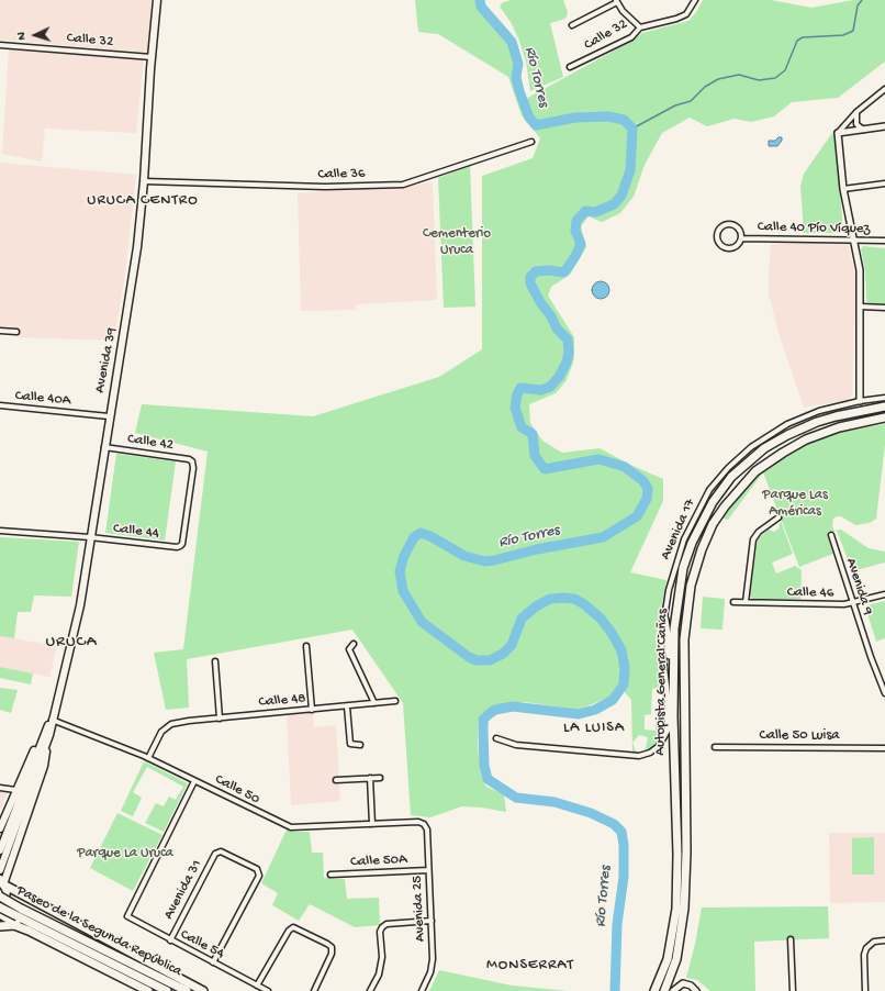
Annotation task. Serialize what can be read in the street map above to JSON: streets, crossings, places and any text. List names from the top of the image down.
{
  "streets": {
    "highway": ["Autopista General Cañas", "Paseo de la Segunda República"],
    "main road": ["Avenida 39"],
    "street": [
      "Calle 32",
      "Calle 36",
      "Calle 40 Pío Víquez",
      "Calle 40A",
      "Calle 42",
      "Avenida 17",
      "Calle 44",
      "Avenida 9",
      "Calle 46",
      "Calle 48",
      "Calle 50 Luisa",
      "Calle 50",
      "Calle 50A",
      "Avenida 31",
      "Avenida 25",
      "Calle 54"
    ]
  },
  "crossings": [
    ["Calle 32", "Avenida 39"],
    ["Calle 36", "Avenida 39"],
    ["Avenida 39", "Calle 40A"],
    ["Avenida 39", "Calle 42"],
    ["Avenida 39", "Calle 44"],
    ["Avenida 39", "Calle 50"],
    ["Calle 42", "Calle 44"],
    ["Avenida 9", "Calle 46"],
    ["Calle 48", "Calle 50"],
    ["Calle 50", "Avenida 25"],
    ["Calle 50", "Calle 54"],
    ["Calle 50A", "Avenida 25"],
    ["Avenida 31", "Calle 54"]
  ],
  "districts": [
    "URUCA CENTRO",
    "URUCA",
    "LA LUISA",
    "MONSERRAT"
  ],
  "water": ["Río Torres"],
  "parks": ["Cementerio Uruca", "Parque Las Américas", "Parque La Uruca"],
  "north": "left"
}
